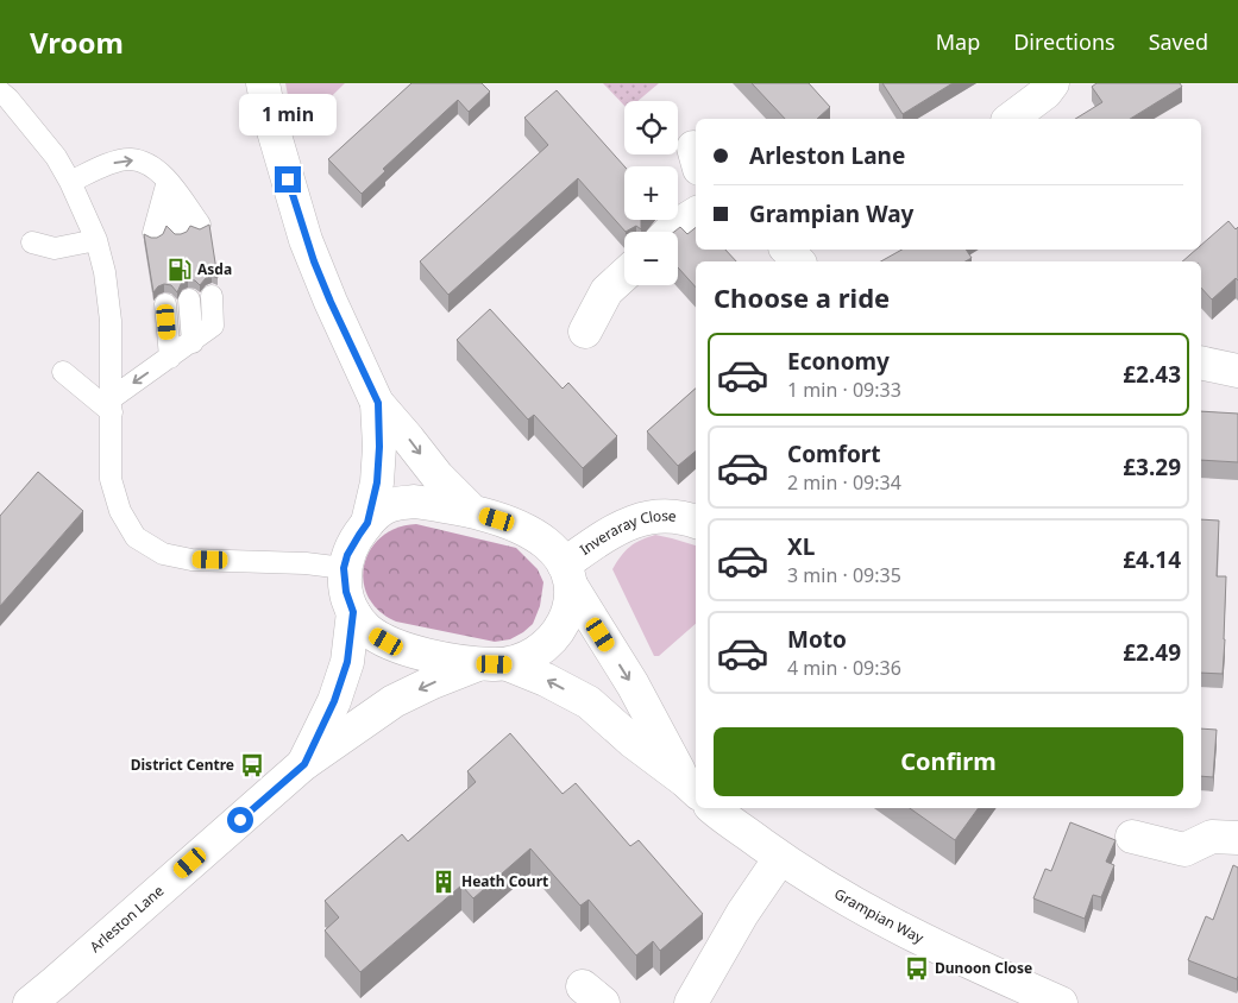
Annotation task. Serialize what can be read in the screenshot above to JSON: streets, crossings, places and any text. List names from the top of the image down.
{
  "streets": {
    "street": ["Inveraray Close", "Grampian Way", "Arleston Lane"]
  },
  "crossings": [
    ["Inveraray Close", "Arleston Lane"]
  ],
  "places": {
    "fuel station": ["Asda"],
    "bus stop": ["District Centre", "Dunoon Close"],
    "building": ["Heath Court"]
  },
  "page": {
    "header": "Vroom",
    "nav": ["Map", "Directions", "Saved"],
    "bubble": "1 min",
    "map_buttons": ["+", "−"],
    "banner": ["Arleston Lane", "Grampian Way"],
    "heading": "Choose a ride",
    "list": [
      {
        "name": "Economy",
        "note": "1 min · 09:33",
        "value": "£2.43"
      },
      {
        "name": "Comfort",
        "note": "2 min · 09:34",
        "value": "£3.29"
      },
      {
        "name": "XL",
        "note": "3 min · 09:35",
        "value": "£4.14"
      },
      {
        "name": "Moto",
        "note": "4 min · 09:36",
        "value": "£2.49"
      }
    ],
    "buttons": "Confirm"
  }
}
